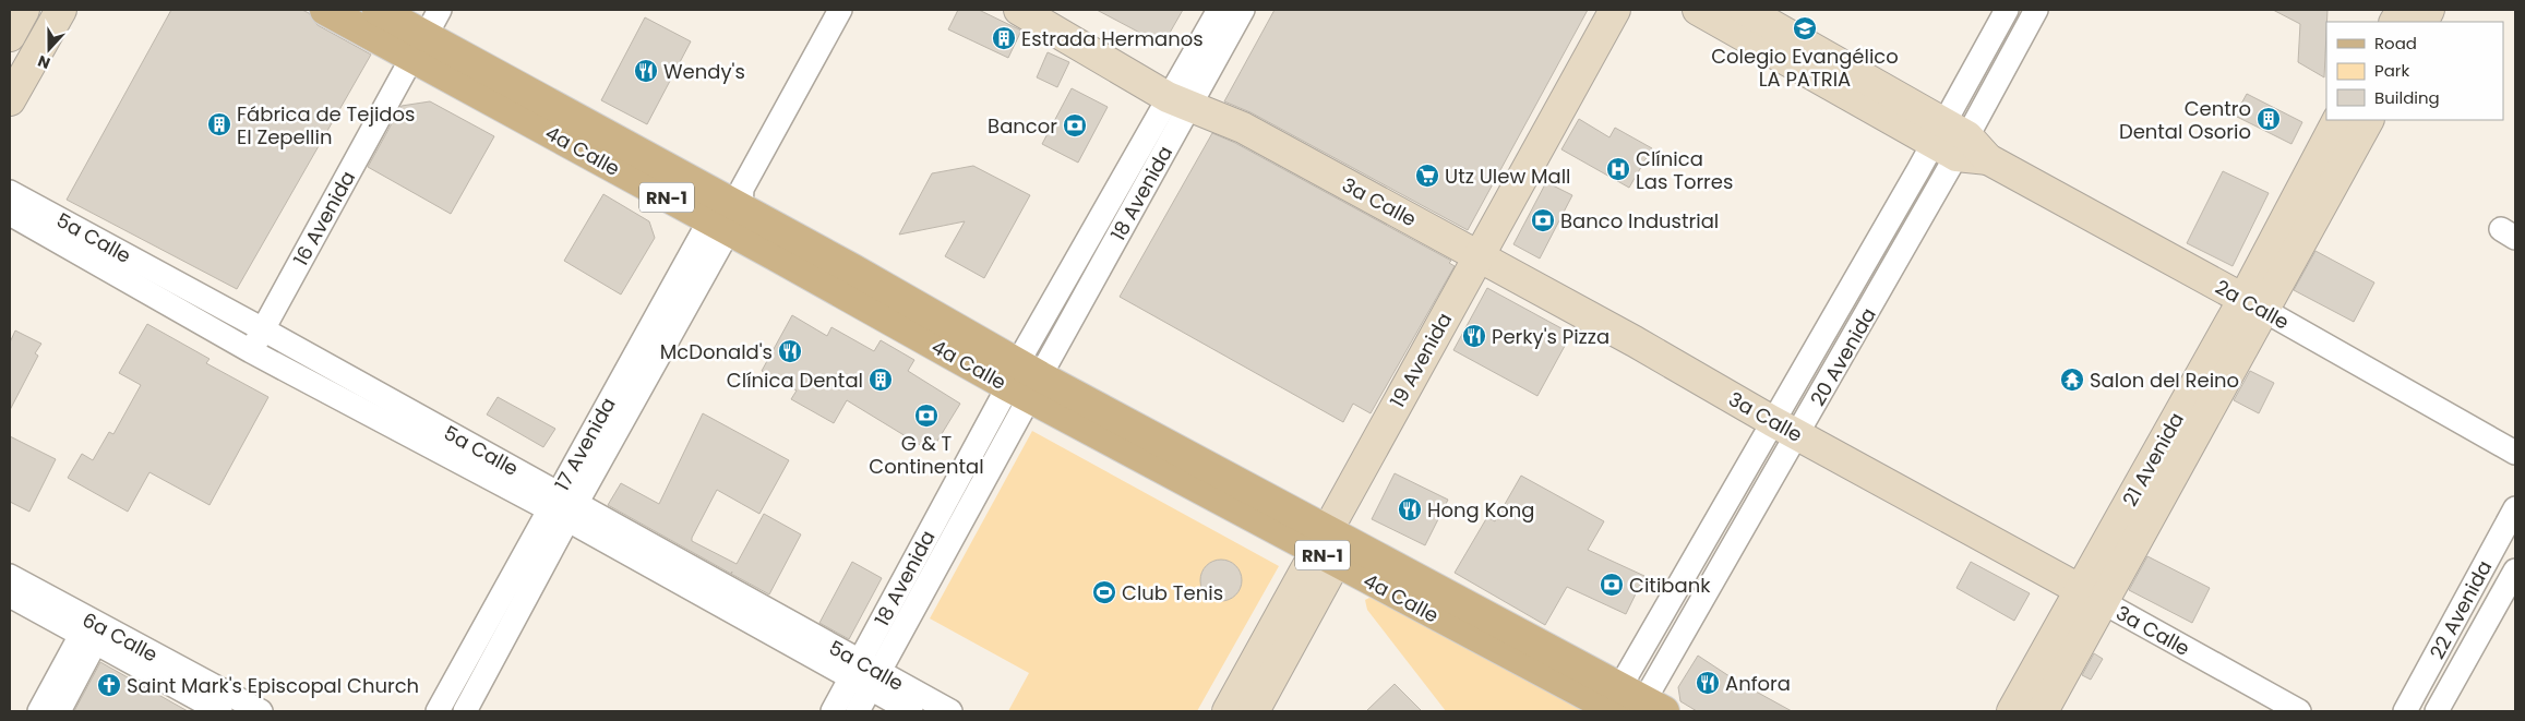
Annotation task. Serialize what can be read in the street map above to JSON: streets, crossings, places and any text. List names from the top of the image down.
{
  "streets": {
    "main road": ["4a Calle", "RN-1"],
    "street": [
      "18 Avenida",
      "3a Calle",
      "16 Avenida",
      "5a Calle",
      "2a Calle",
      "20 Avenida",
      "19 Avenida",
      "17 Avenida",
      "21 Avenida",
      "22 Avenida",
      "6a Calle"
    ]
  },
  "crossings": [
    ["4a Calle", "18 Avenida"],
    ["4a Calle", "16 Avenida"],
    ["4a Calle", "20 Avenida"],
    ["4a Calle", "19 Avenida"],
    ["4a Calle", "17 Avenida"],
    ["18 Avenida", "3a Calle"],
    ["18 Avenida", "5a Calle"],
    ["3a Calle", "20 Avenida"],
    ["3a Calle", "19 Avenida"],
    ["3a Calle", "21 Avenida"],
    ["16 Avenida", "5a Calle"],
    ["5a Calle", "17 Avenida"],
    ["2a Calle", "20 Avenida"],
    ["2a Calle", "21 Avenida"]
  ],
  "places": {
    "school or university": ["Colegio Evangélico LA PATRIA"],
    "building": [
      "Estrada Hermanos",
      "Centro Dental Osorio",
      "Fábrica de Tejidos El Zepellin",
      "Clínica Dental"
    ],
    "restaurant": [
      "Wendy's",
      "Perky's Pizza",
      "McDonald's",
      "Hong Kong",
      "Anfora"
    ],
    "bank": [
      "Bancor",
      "Banco Industrial",
      "G & T Continental",
      "Citibank"
    ],
    "hospital": ["Clínica Las Torres"],
    "supermarket": ["Utz Ulew Mall"],
    "temple": ["Salon del Reino"],
    "sports": ["Club Tenis"],
    "church": ["Saint Mark's Episcopal Church"]
  },
  "legend": ["Road", "Park", "Building"],
  "north": "bottom"
}
